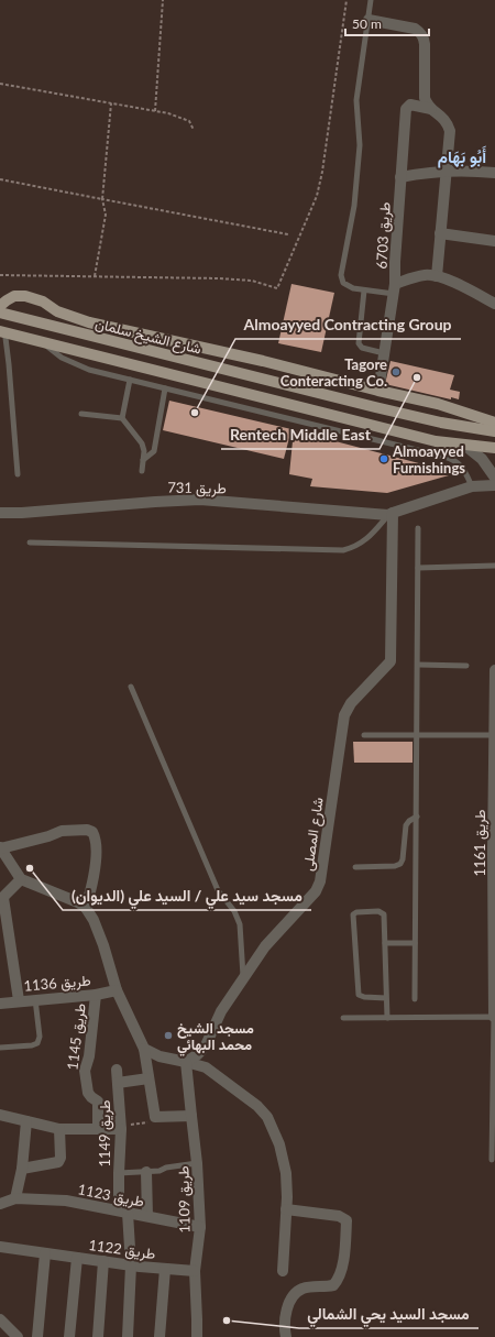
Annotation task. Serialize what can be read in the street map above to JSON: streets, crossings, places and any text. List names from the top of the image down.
{
  "streets": {
    "main road": ["شارع الشيخ سلمان"],
    "street": [
      "طريق 6703",
      "طريق 731",
      "شارع المصلى",
      "طريق 1161",
      "طريق 1136",
      "طريق 1145",
      "طريق 1149",
      "طريق 1123",
      "طريق 1109",
      "طريق 1122"
    ]
  },
  "crossings": [
    ["طريق 731", "شارع المصلى"],
    ["شارع المصلى", "طريق 1109"],
    ["طريق 1136", "طريق 1145"],
    ["طريق 1149", "طريق 1123"],
    ["طريق 1149", "طريق 1122"],
    ["طريق 1123", "طريق 1109"],
    ["طريق 1109", "طريق 1122"]
  ],
  "districts": ["أَبُو بَهَام"],
  "places": [
    "Tagore Conteracting Co.",
    "Rentech Middle East",
    "Almoayyed Contracting Group",
    "Almoayyed Furnishings",
    "مسجد سيد علي / السيد علي (الديوان)",
    "مسجد الشيخ محمد البهائي",
    "مسجد السيد يحي الشمالي"
  ],
  "scale_bar": "50 m"
}
